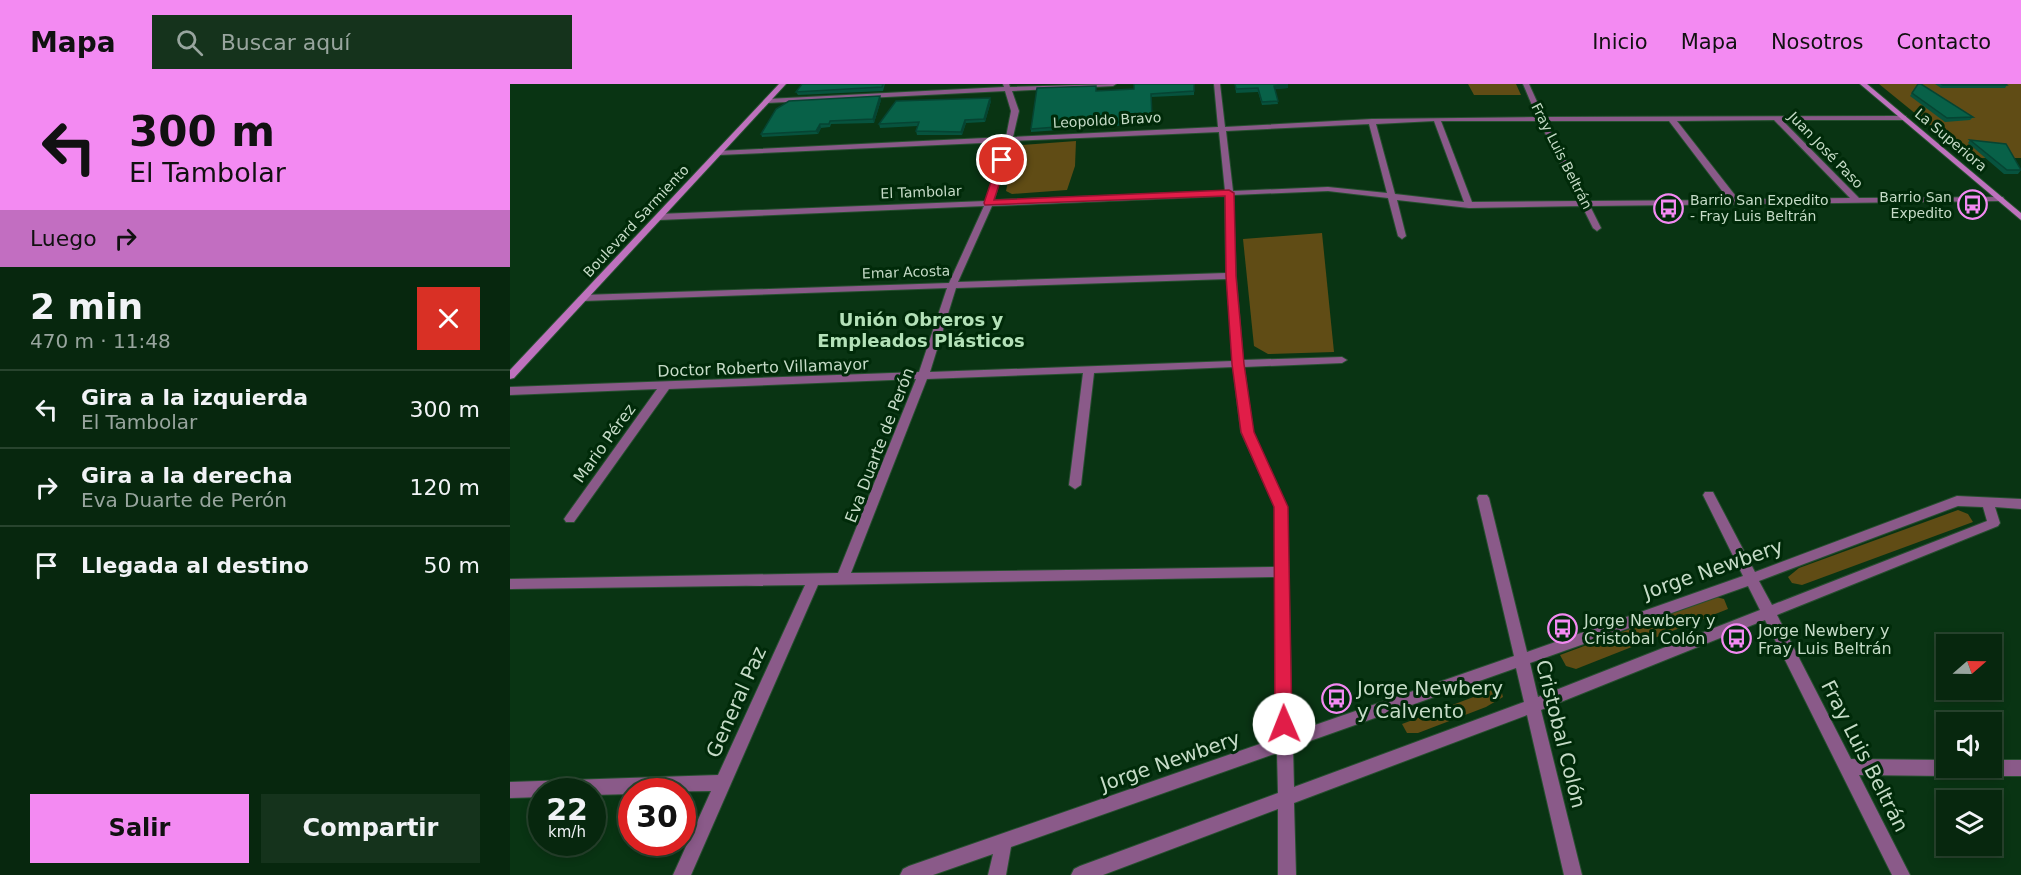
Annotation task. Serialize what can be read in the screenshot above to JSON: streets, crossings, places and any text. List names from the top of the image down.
{
  "streets": {
    "street": [
      "Leopoldo Bravo",
      "La Superiora",
      "Juan José Paso",
      "Fray Luis Beltrán",
      "El Tambolar",
      "Boulevard Sarmiento",
      "Emar Acosta",
      "Doctor Roberto Villamayor",
      "Mario Pérez",
      "Eva Duarte de Perón",
      "Jorge Newbery",
      "General Paz",
      "Cristobal Colón"
    ]
  },
  "crossings": [
    ["Leopoldo Bravo", "La Superiora"],
    ["Leopoldo Bravo", "Juan José Paso"],
    ["Leopoldo Bravo", "Fray Luis Beltrán"],
    ["Leopoldo Bravo", "Boulevard Sarmiento"],
    ["Leopoldo Bravo", "Eva Duarte de Perón"],
    ["La Superiora", "El Tambolar"],
    ["Juan José Paso", "El Tambolar"],
    ["Fray Luis Beltrán", "El Tambolar"],
    ["Fray Luis Beltrán", "Jorge Newbery"],
    ["El Tambolar", "Boulevard Sarmiento"],
    ["El Tambolar", "Eva Duarte de Perón"],
    ["Boulevard Sarmiento", "Emar Acosta"],
    ["Emar Acosta", "Eva Duarte de Perón"],
    ["Doctor Roberto Villamayor", "Mario Pérez"],
    ["Doctor Roberto Villamayor", "Eva Duarte de Perón"],
    ["Jorge Newbery", "Cristobal Colón"]
  ],
  "districts": ["Unión Obreros y Empleados Plásticos"],
  "places": {
    "bus stop": [
      "Barrio San Expedito",
      "Barrio San Expedito - Fray Luis Beltrán",
      "Jorge Newbery y Cristobal Colón",
      "Jorge Newbery y Fray Luis Beltrán",
      "Jorge Newbery y Calvento"
    ]
  },
  "north": "right",
  "page": {
    "header": "Mapa",
    "search": "Buscar aquí",
    "nav": [
      "Inicio",
      "Mapa",
      "Nosotros",
      "Contacto"
    ],
    "turn": ["300 m", "El Tambolar"],
    "then": "Luego",
    "heading": ["2 min", "470 m · 11:48"],
    "list": [
      {
        "name": "Gira a la izquierda",
        "note": "El Tambolar",
        "value": "300 m"
      },
      {
        "name": "Gira a la derecha",
        "note": "Eva Duarte de Perón",
        "value": "120 m"
      },
      {
        "name": "Llegada al destino",
        "value": "50 m"
      }
    ],
    "speed": "22 km/h",
    "limit": "30",
    "buttons": ["Salir", "Compartir"]
  }
}
